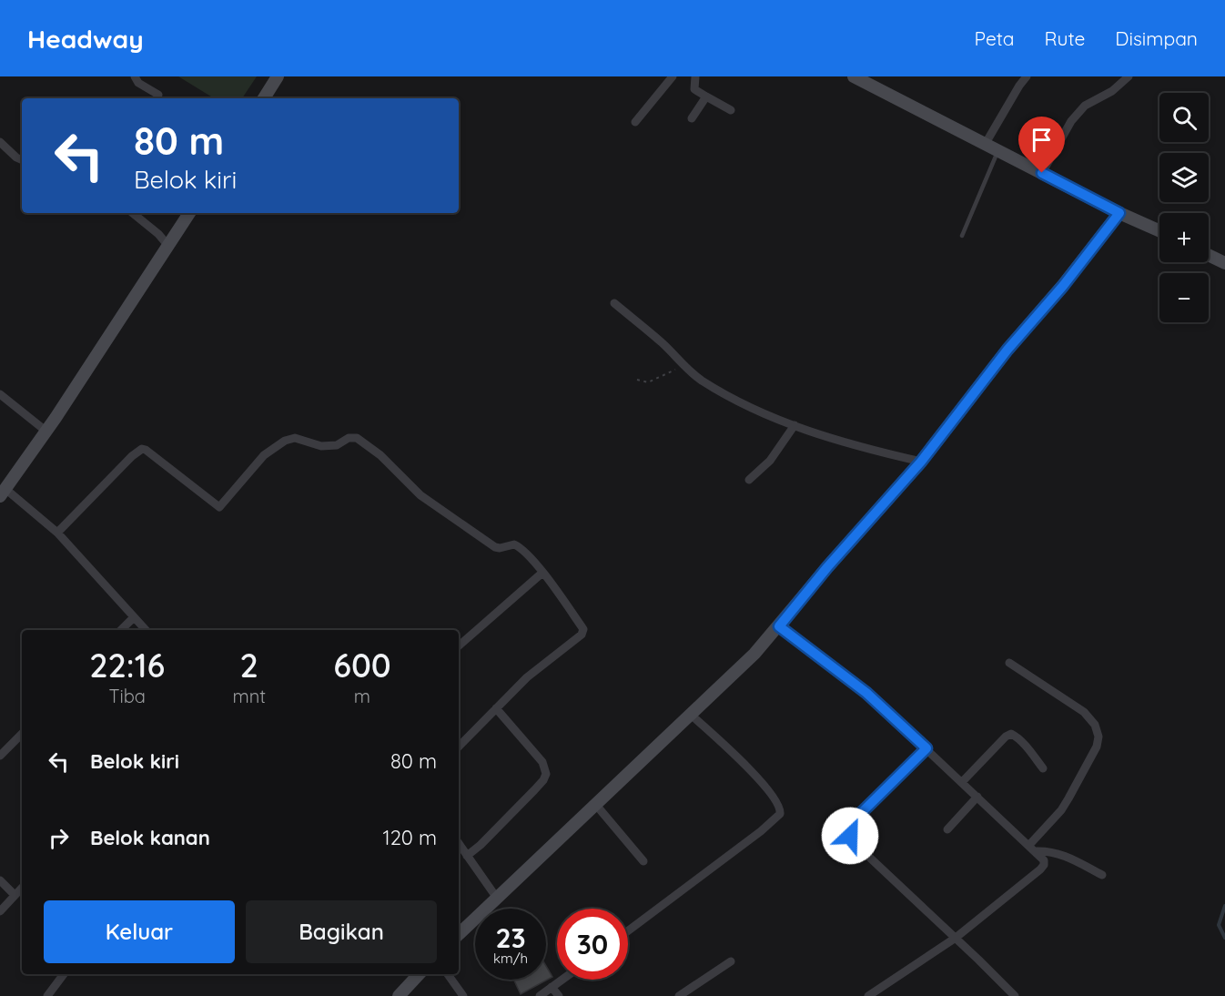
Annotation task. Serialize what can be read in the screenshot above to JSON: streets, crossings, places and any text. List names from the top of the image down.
{
  "page": {
    "header": "Headway",
    "nav": ["Peta", "Rute", "Disimpan"],
    "map_buttons": ["+", "−"],
    "turn": ["80 m", "Belok kiri"],
    "eta": [
      "22:16",
      "Tiba",
      "2",
      "mnt",
      "600",
      "m"
    ],
    "list": [
      {
        "name": "Belok kiri",
        "value": "80 m"
      },
      {
        "name": "Belok kanan",
        "value": "120 m"
      }
    ],
    "buttons": ["Keluar", "Bagikan"],
    "speed": "23 km/h",
    "limit": "30"
  }
}
